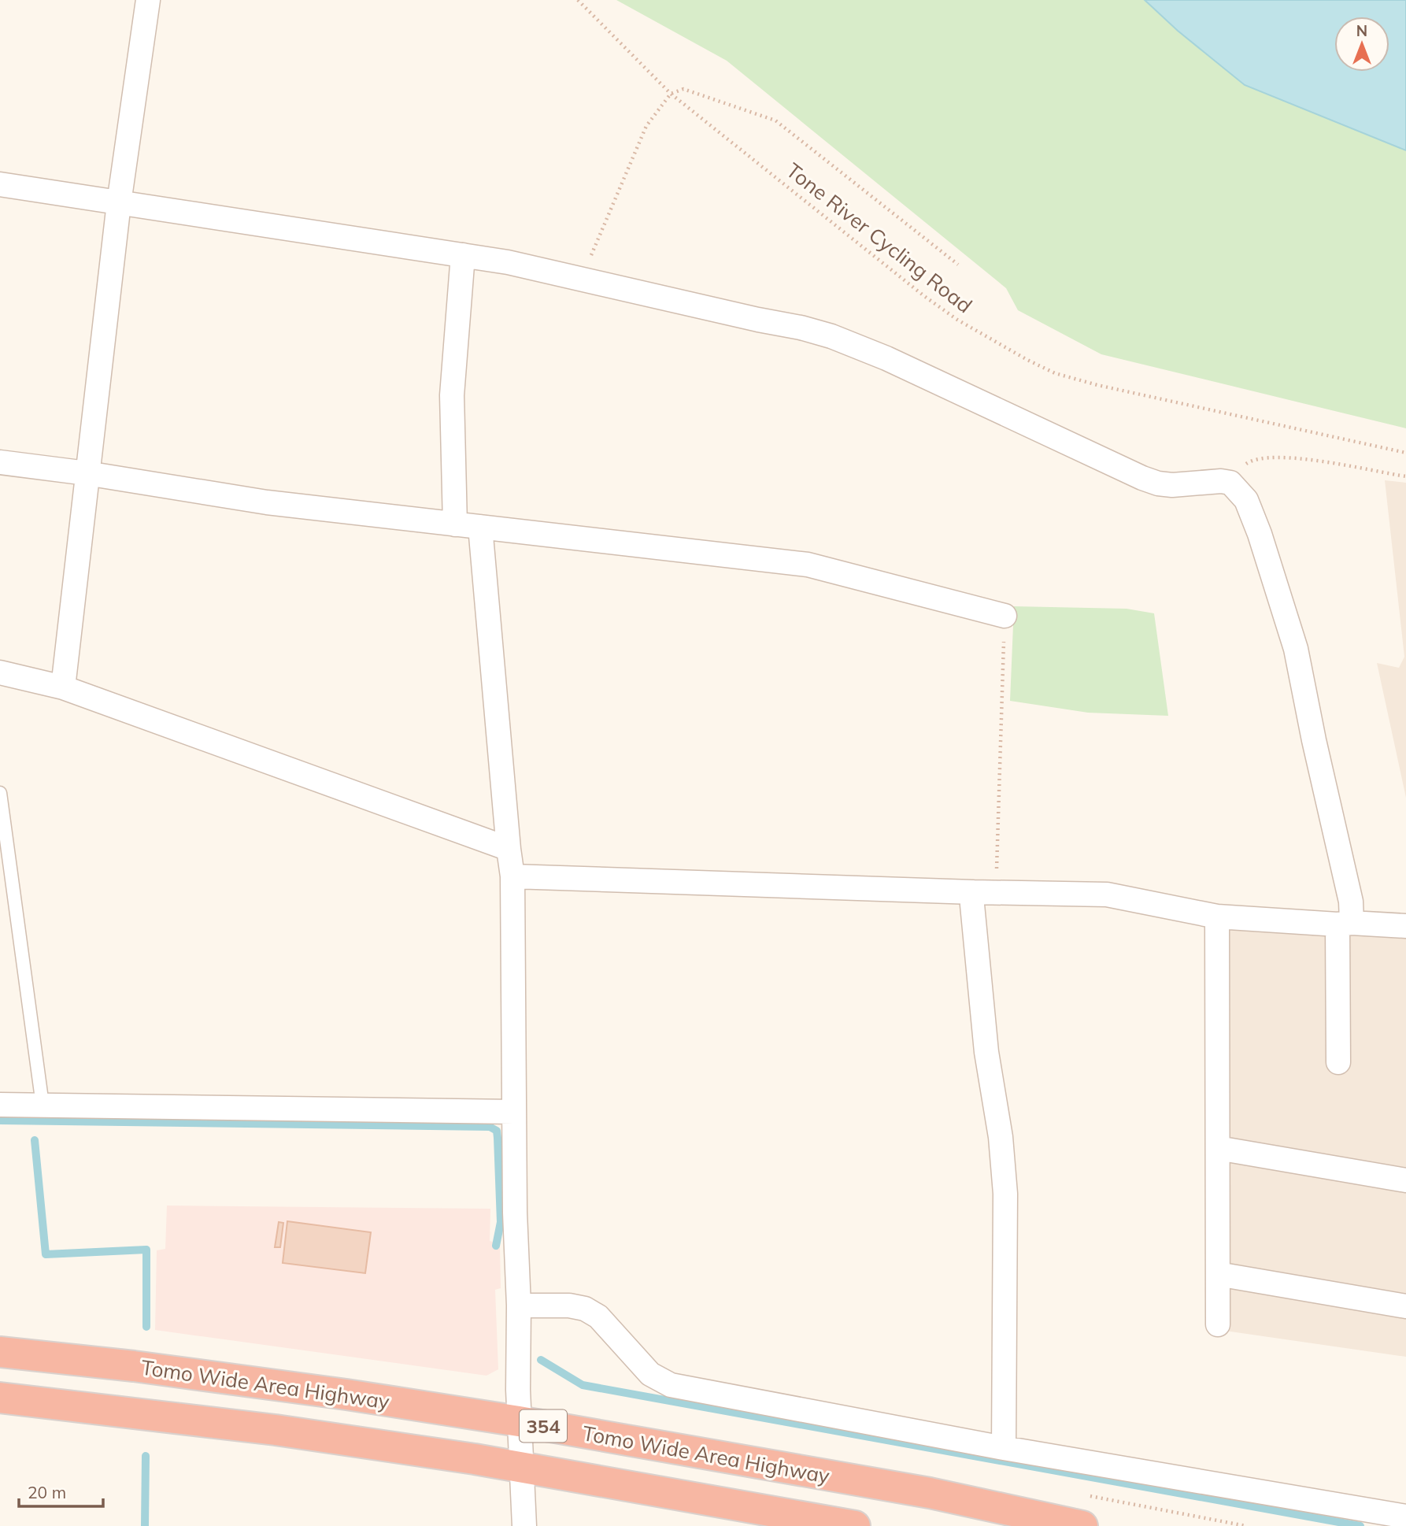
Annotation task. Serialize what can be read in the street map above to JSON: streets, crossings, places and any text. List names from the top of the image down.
{
  "streets": {
    "highway": ["Tomo Wide Area Highway", "354"],
    "path": ["Tone River Cycling Road"]
  },
  "scale_bar": "20 m",
  "north": "top"
}
